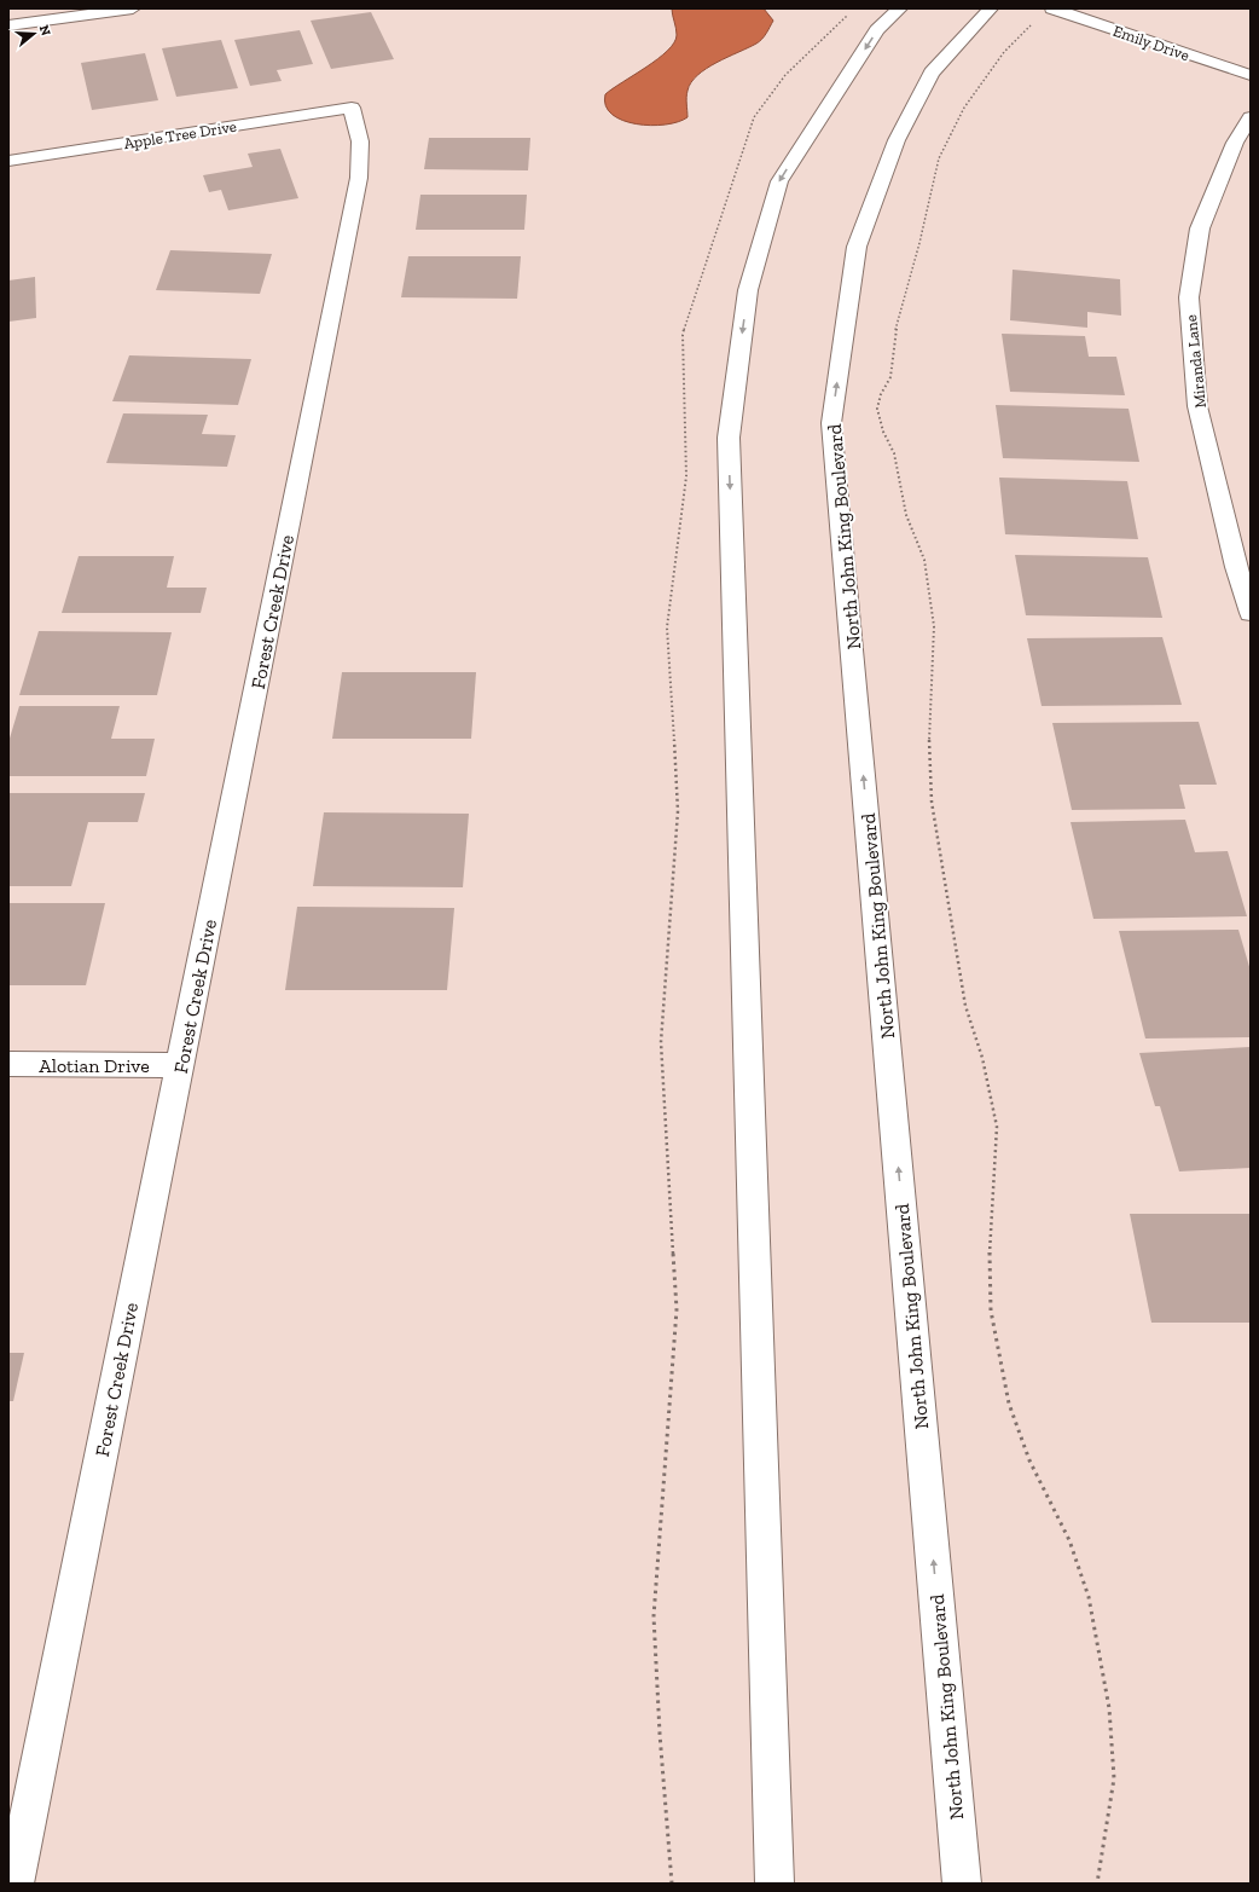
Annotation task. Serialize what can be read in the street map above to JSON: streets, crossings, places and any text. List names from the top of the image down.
{
  "streets": {
    "main road": [
      "Emily Drive",
      "Apple Tree Drive",
      "Miranda Lane",
      "North John King Boulevard",
      "Forest Creek Drive",
      "Alotian Drive"
    ]
  },
  "crossings": [
    ["Apple Tree Drive", "Forest Creek Drive"],
    ["Forest Creek Drive", "Alotian Drive"]
  ],
  "north": "right"
}
